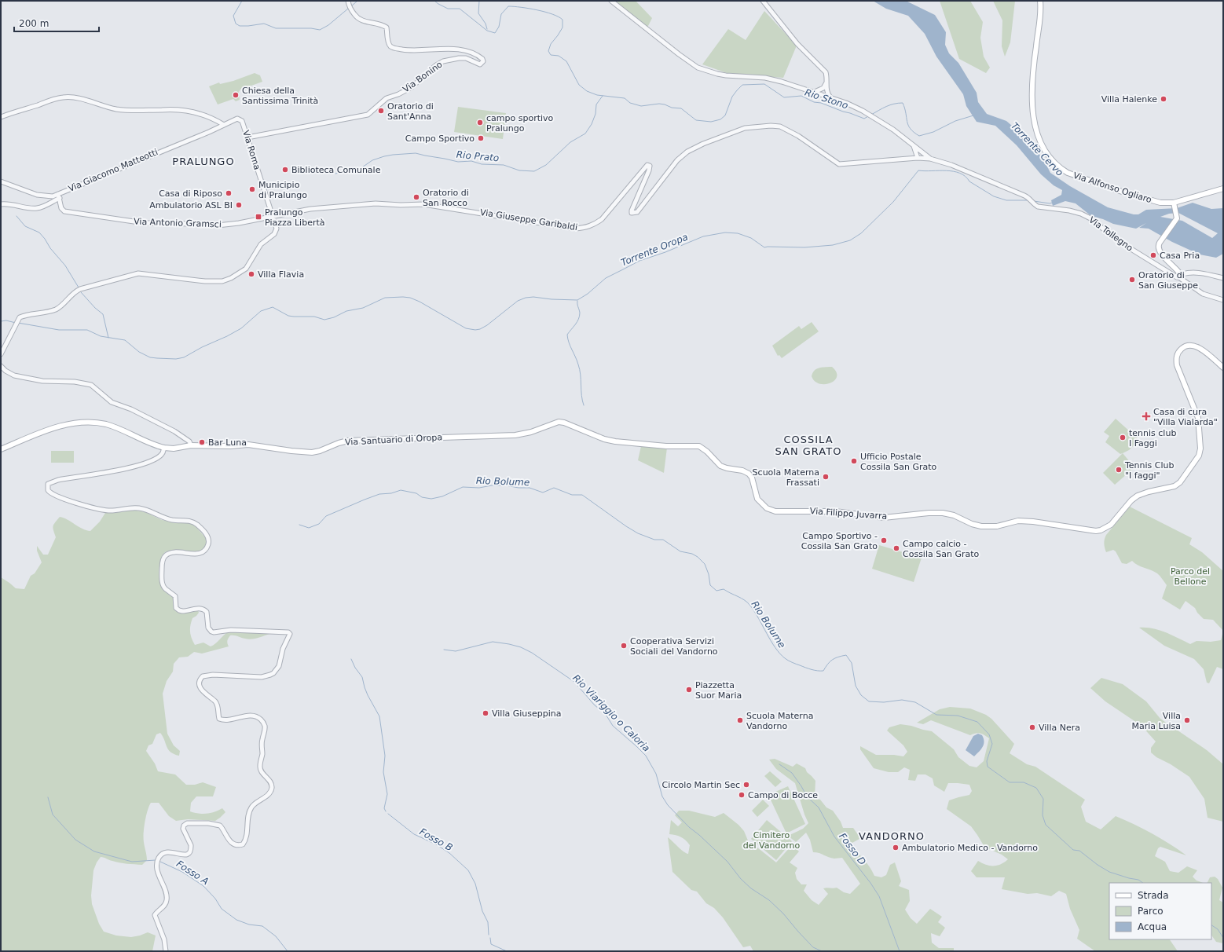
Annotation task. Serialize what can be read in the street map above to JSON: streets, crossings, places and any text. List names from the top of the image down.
{
  "streets": {
    "main road": ["Via Alfonso Ogliaro", "Via Santuario di Oropa", "Via Filippo Juvarra"],
    "street": [
      "Via Bonino",
      "Via Roma",
      "Via Giacomo Matteotti",
      "Via Giuseppe Garibaldi",
      "Via Antonio Gramsci",
      "Via Tollegno"
    ]
  },
  "crossings": [
    ["Via Bonino", "Via Roma"],
    ["Via Roma", "Via Giacomo Matteotti"],
    ["Via Roma", "Via Giuseppe Garibaldi"],
    ["Via Roma", "Via Antonio Gramsci"],
    ["Via Giacomo Matteotti", "Via Antonio Gramsci"],
    ["Via Giuseppe Garibaldi", "Via Antonio Gramsci"],
    ["Via Giuseppe Garibaldi", "Via Tollegno"],
    ["Via Santuario di Oropa", "Via Filippo Juvarra"]
  ],
  "districts": ["PRALUNGO", "COSSILA SAN GRATO", "VANDORNO"],
  "water": [
    "Rio Stono",
    "Torrente Cervo",
    "Rio Prato",
    "Torrente Oropa",
    "Rio Bolume",
    "Rio Viariggio o Caloria",
    "Fosso B",
    "Fosso D",
    "Fosso A"
  ],
  "parks": ["Parco del Bellone", "Cimitero del Vandorno"],
  "places": {
    "other": [
      "Chiesa della Santissima Trinità",
      "Villa Halenke",
      "Oratorio di Sant'Anna",
      "campo sportivo Pralungo",
      "Campo Sportivo",
      "Biblioteca Comunale",
      "Municipio di Pralungo",
      "Casa di Riposo",
      "Oratorio di San Rocco",
      "Ambulatorio ASL BI",
      "Casa Pria",
      "Villa Flavia",
      "Oratorio di San Giuseppe",
      "tennis club I Faggi",
      "Bar Luna",
      "Ufficio Postale Cossila San Grato",
      "Tennis Club \"I faggi\"",
      "Scuola Materna Frassati",
      "Campo Sportivo - Cossila San Grato",
      "Campo calcio - Cossila San Grato",
      "Cooperativa Servizi Sociali del Vandorno",
      "Piazzetta Suor Maria",
      "Villa Giuseppina",
      "Scuola Materna Vandorno",
      "Villa Maria Luisa",
      "Villa Nera",
      "Circolo Martin Sec",
      "Campo di Bocce",
      "Ambulatorio Medico - Vandorno"
    ],
    "transit": ["Pralungo Piazza Libertà"],
    "health": ["Casa di cura \"Villa Vialarda\""]
  },
  "legend": ["Strada", "Parco", "Acqua"],
  "scale_bar": "200 m"
}
